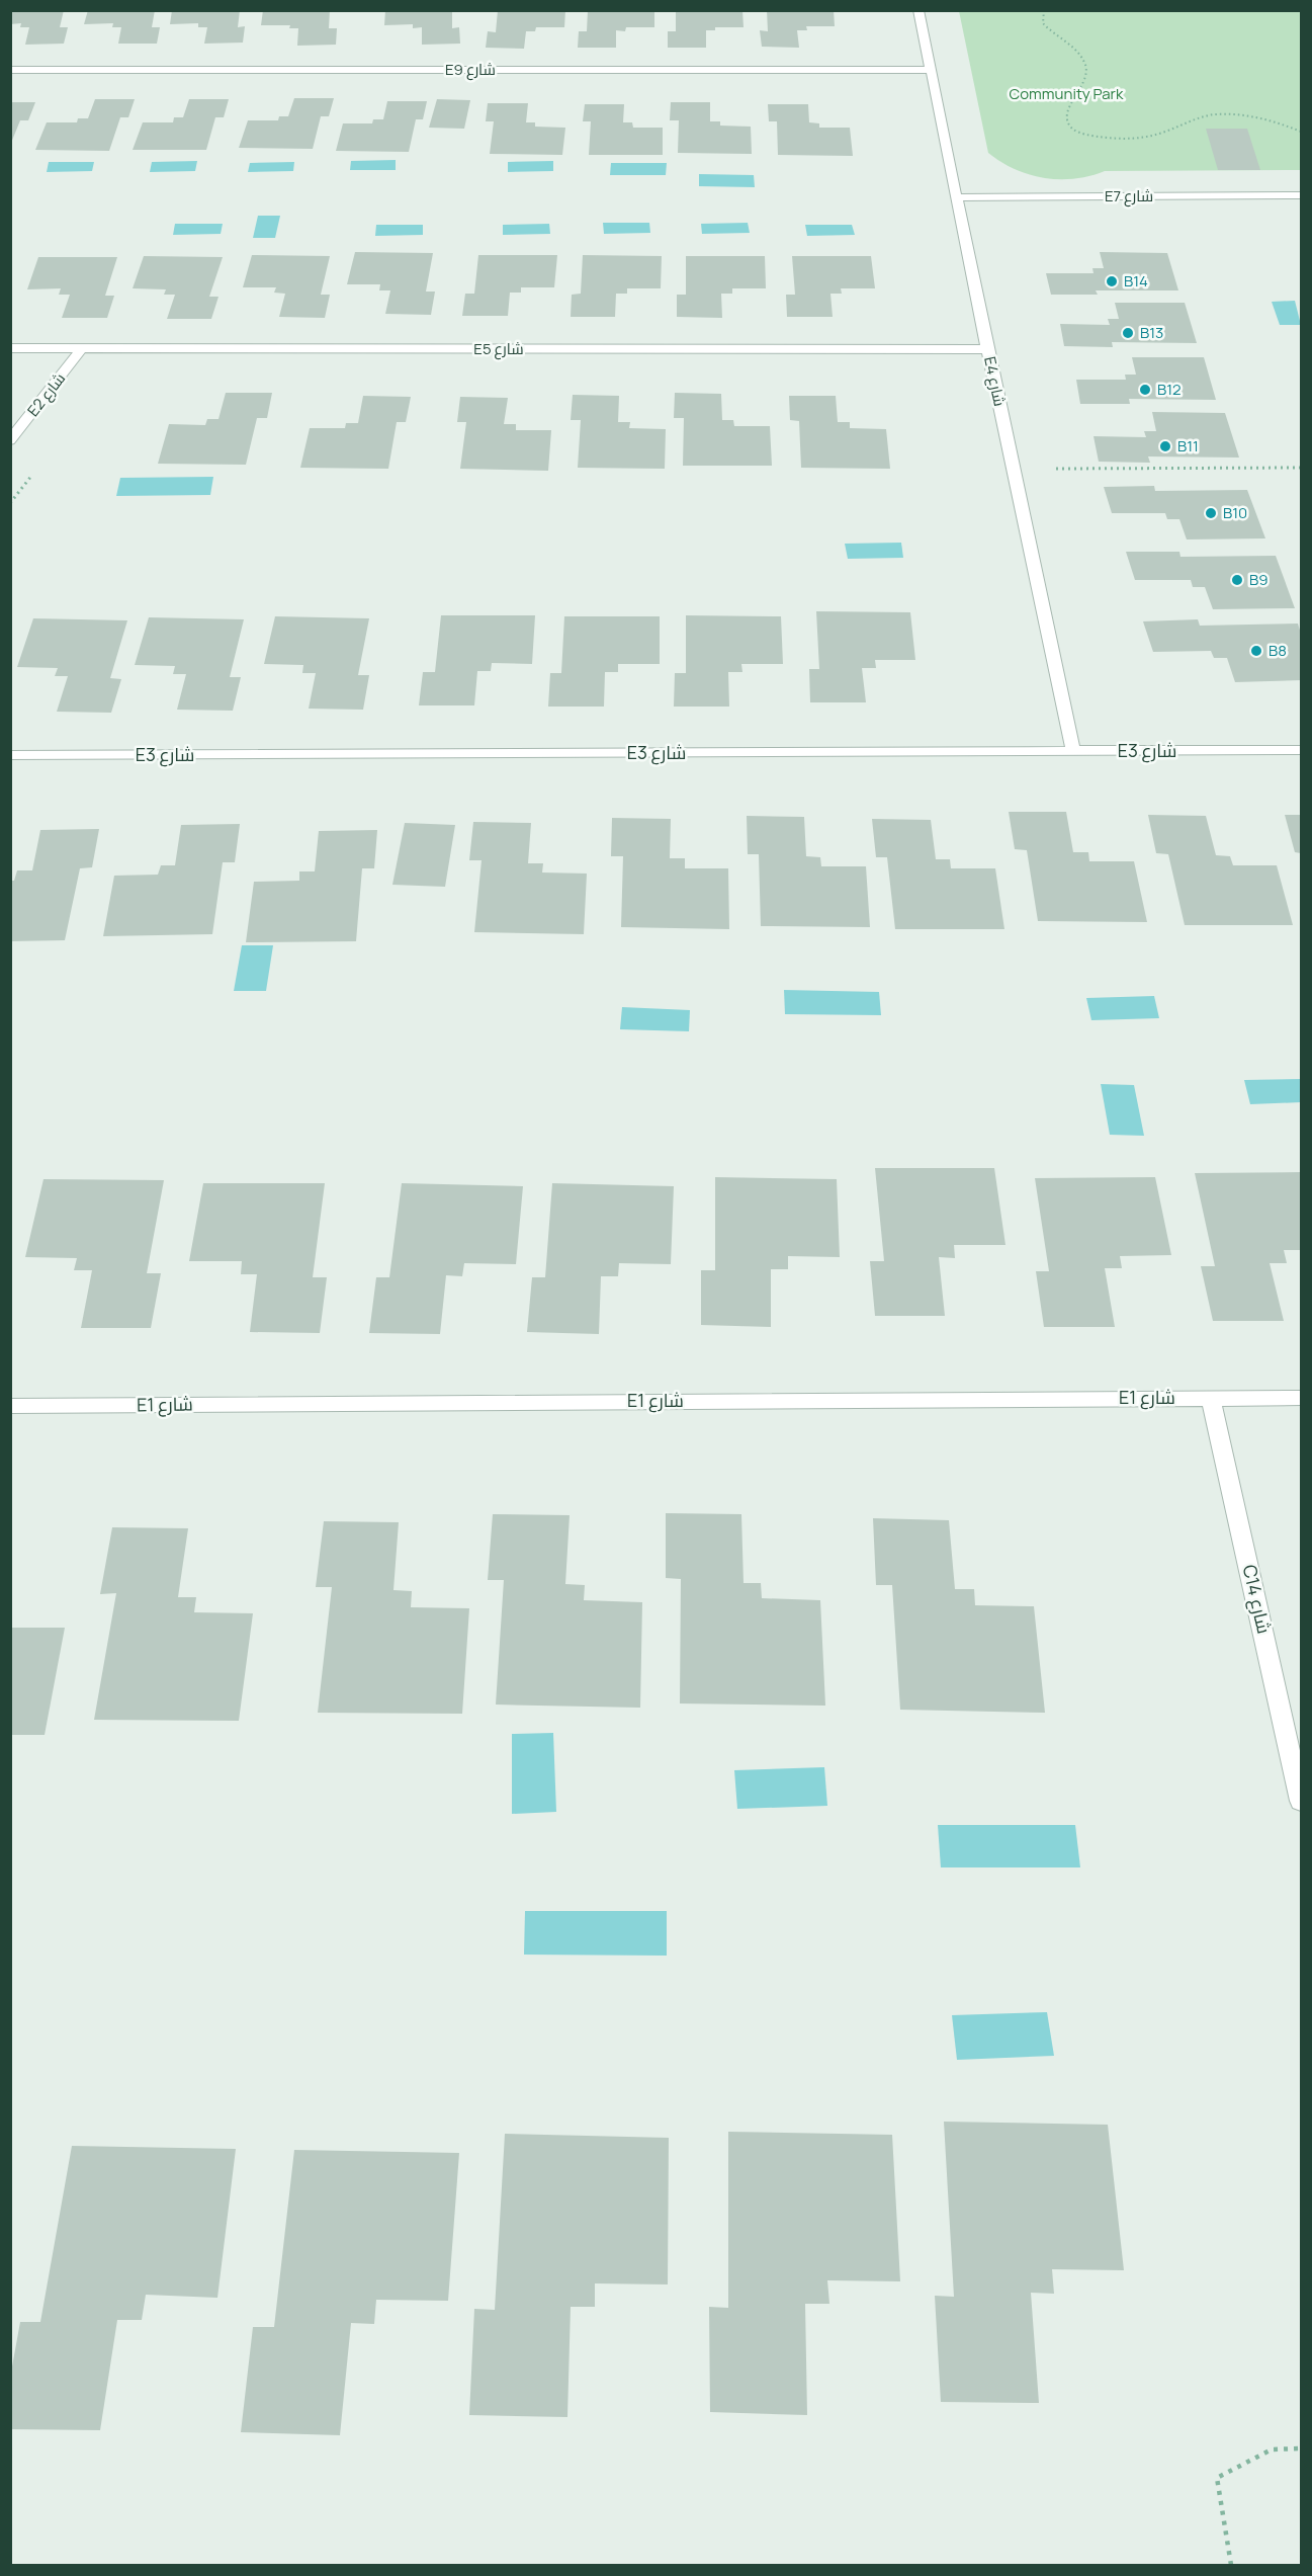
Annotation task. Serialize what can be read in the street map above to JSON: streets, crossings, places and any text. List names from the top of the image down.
{
  "streets": {
    "street": [
      "E9 شارع",
      "E7 شارع",
      "E5 شارع",
      "E4 شارع",
      "E2 شارع",
      "E3 شارع",
      "E1 شارع",
      "C14 شارع"
    ]
  },
  "crossings": [
    ["E9 شارع", "E4 شارع"],
    ["E7 شارع", "E4 شارع"],
    ["E5 شارع", "E4 شارع"],
    ["E5 شارع", "E2 شارع"],
    ["E4 شارع", "E3 شارع"],
    ["E1 شارع", "C14 شارع"]
  ],
  "parks": ["Community Park"],
  "places": [
    "B14",
    "B13",
    "B12",
    "B11",
    "B10",
    "B9",
    "B8"
  ]
}
